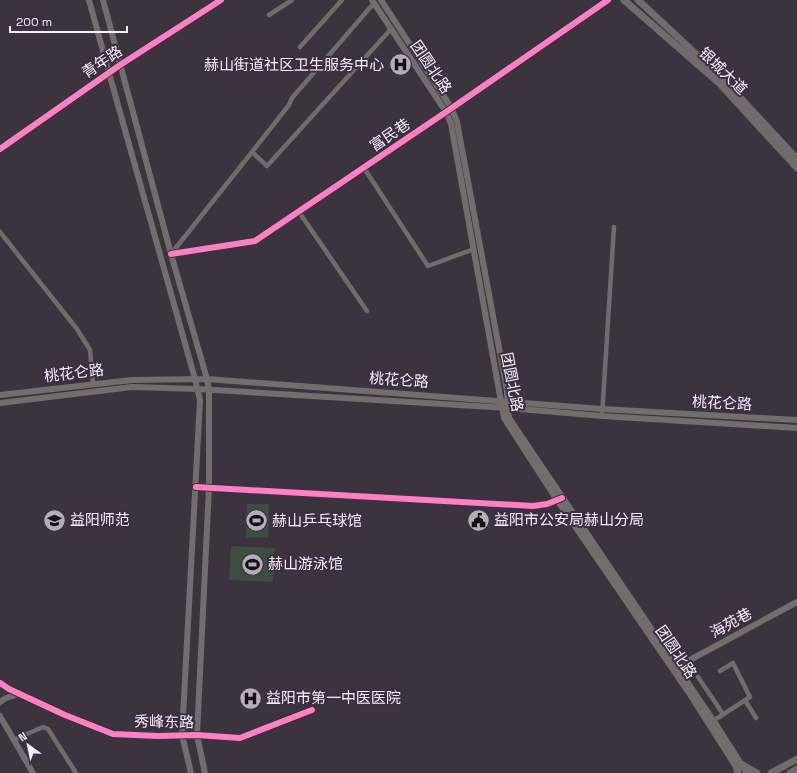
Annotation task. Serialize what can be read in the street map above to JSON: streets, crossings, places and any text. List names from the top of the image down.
{
  "streets": {
    "main road": [
      "青年路",
      "团圆北路",
      "银城大道",
      "富民巷",
      "桃花仑路",
      "海苑巷",
      "秀峰东路"
    ]
  },
  "crossings": [
    ["团圆北路", "富民巷"],
    ["团圆北路", "桃花仑路"],
    ["团圆北路", "海苑巷"]
  ],
  "places": {
    "hospital": ["赫山街道社区卫生服务中心", "益阳市第一中医医院"],
    "school or university": ["益阳师范"],
    "public building": ["益阳市公安局赫山分局"],
    "sports": ["赫山乒乓球馆", "赫山游泳馆"]
  },
  "scale_bar": "200 m",
  "north": "top left"
}
